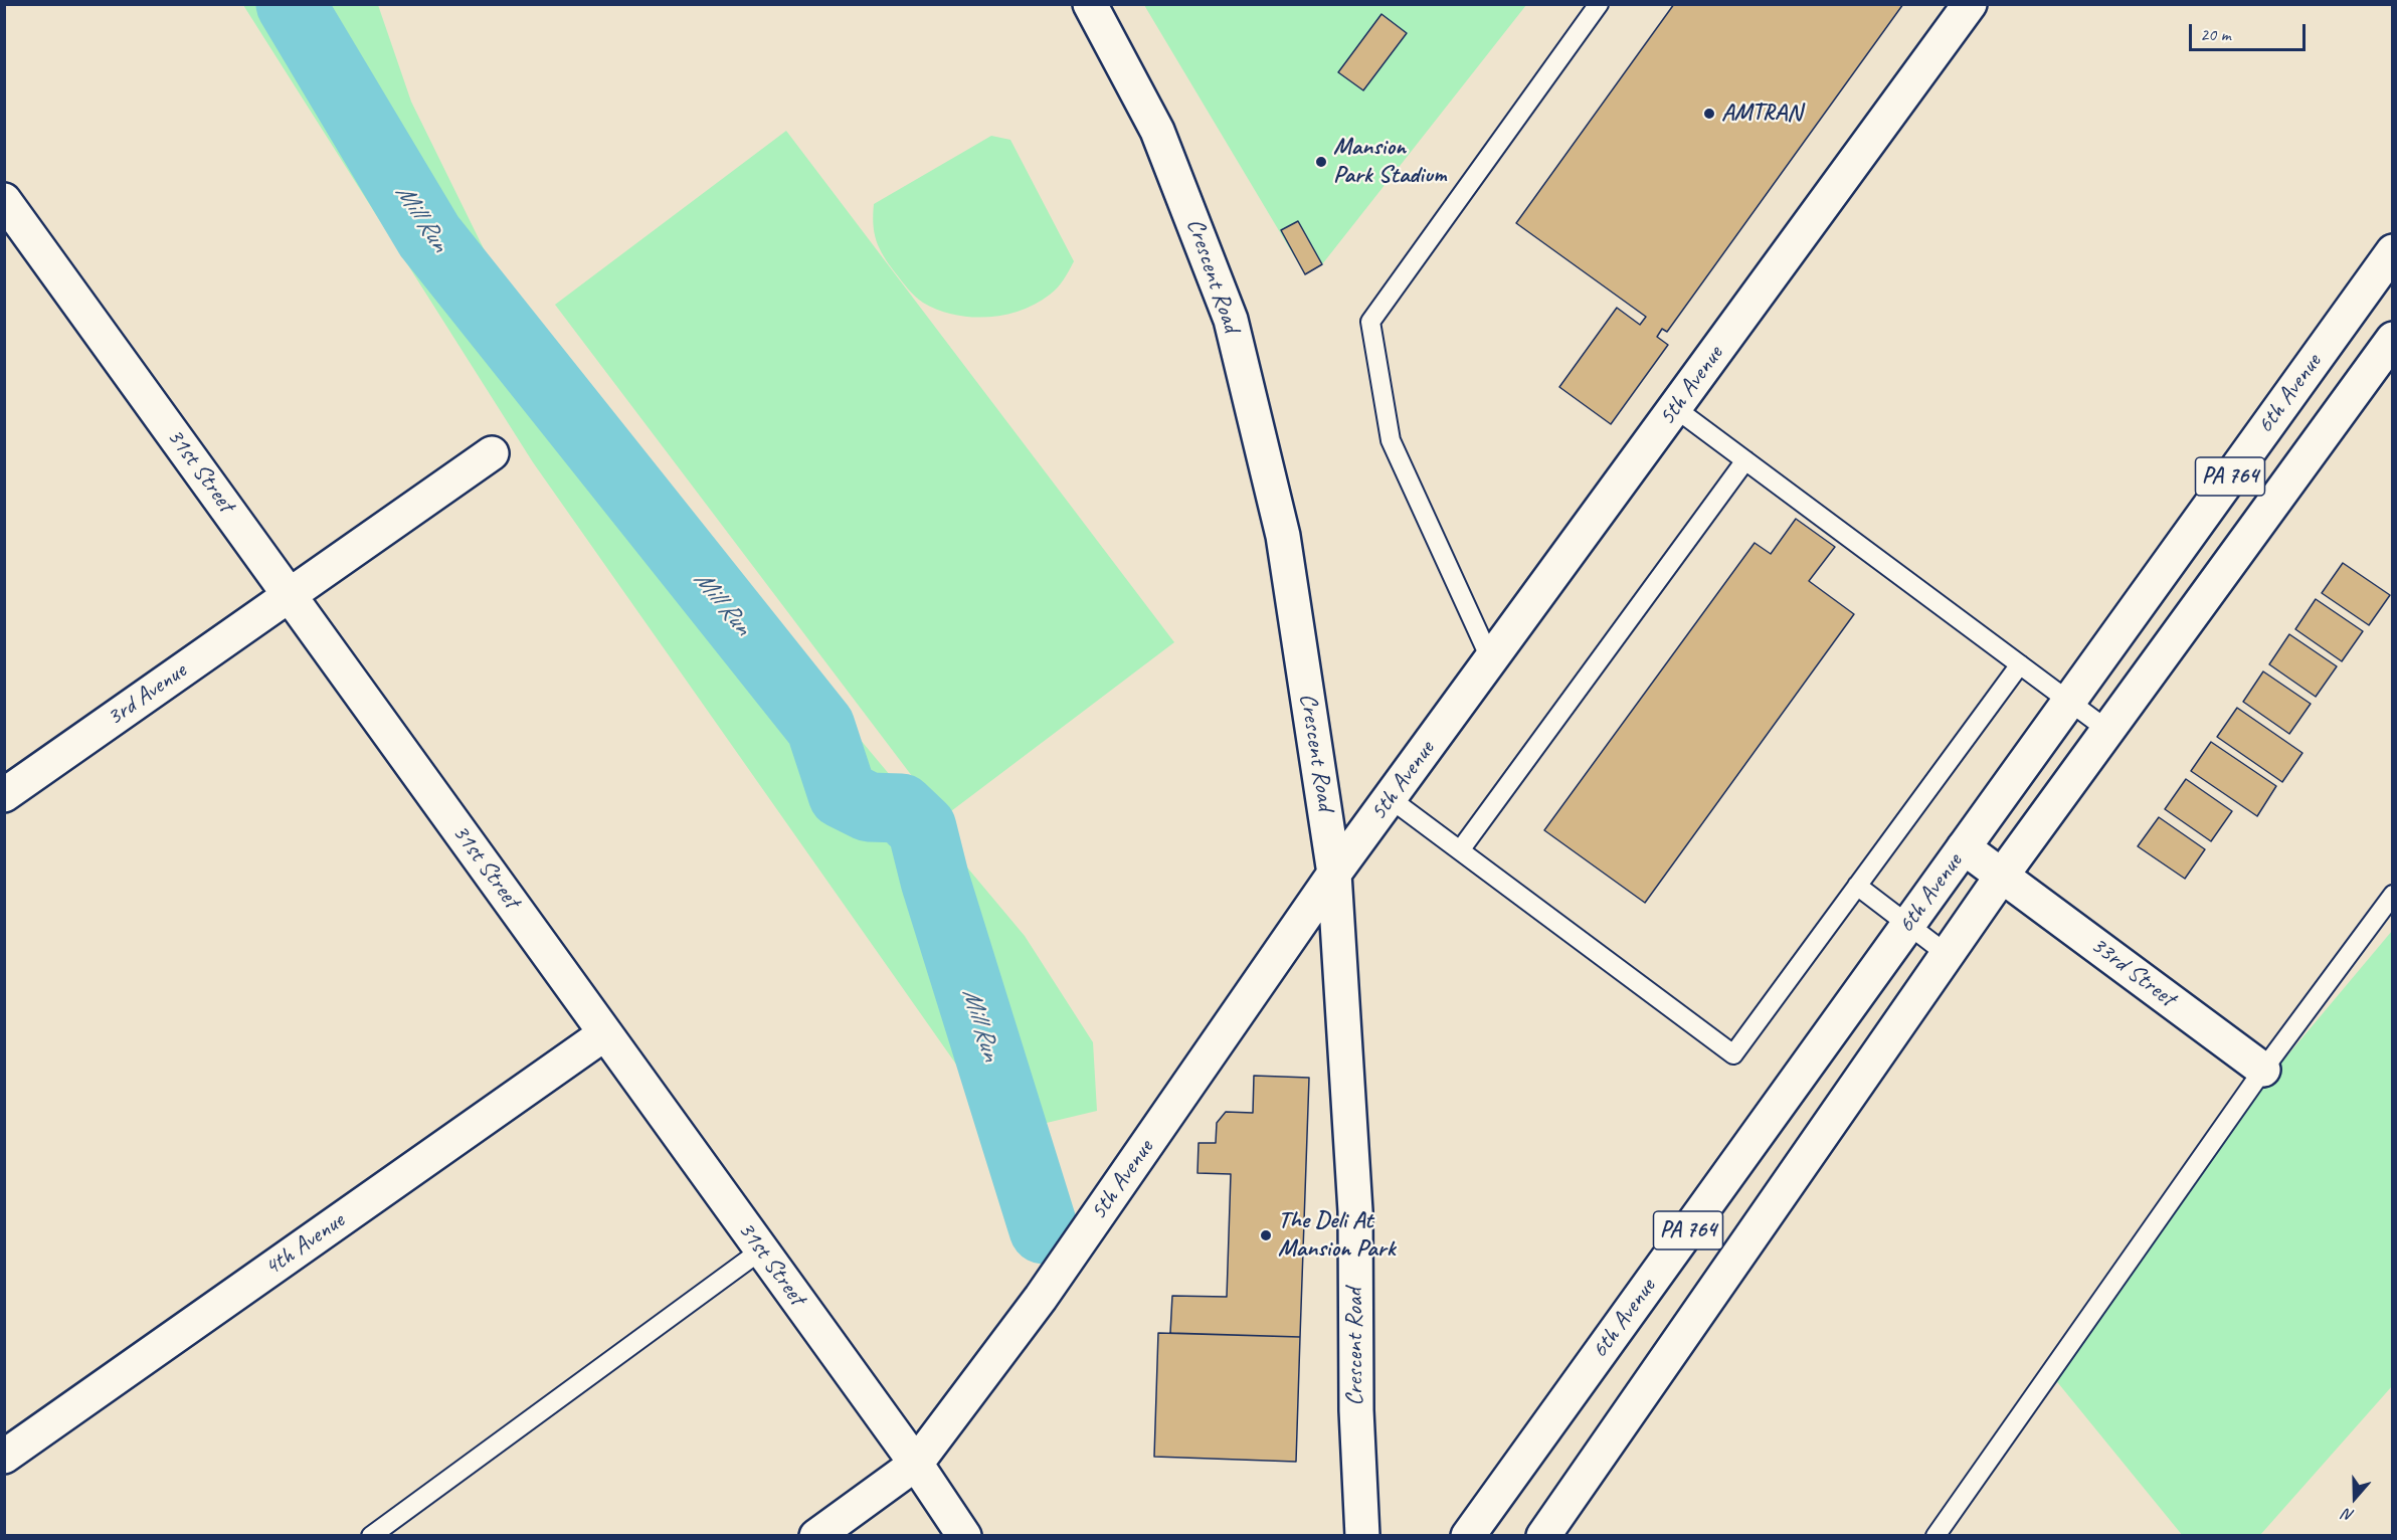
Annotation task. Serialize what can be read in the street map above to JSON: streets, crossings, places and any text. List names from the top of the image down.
{
  "streets": {
    "street": [
      "Crescent Road",
      "5th Avenue",
      "6th Avenue",
      "31st Street",
      "PA 764",
      "3rd Avenue",
      "33rd Street",
      "4th Avenue"
    ]
  },
  "crossings": [
    ["Crescent Road", "5th Avenue"],
    ["5th Avenue", "31st Street"],
    ["6th Avenue", "33rd Street"],
    ["31st Street", "3rd Avenue"],
    ["31st Street", "4th Avenue"]
  ],
  "water": ["Mill Run"],
  "places": ["AMTRAN", "Mansion Park Stadium", "The Deli At Mansion Park"],
  "scale_bar": "20 m",
  "north": "bottom"
}
